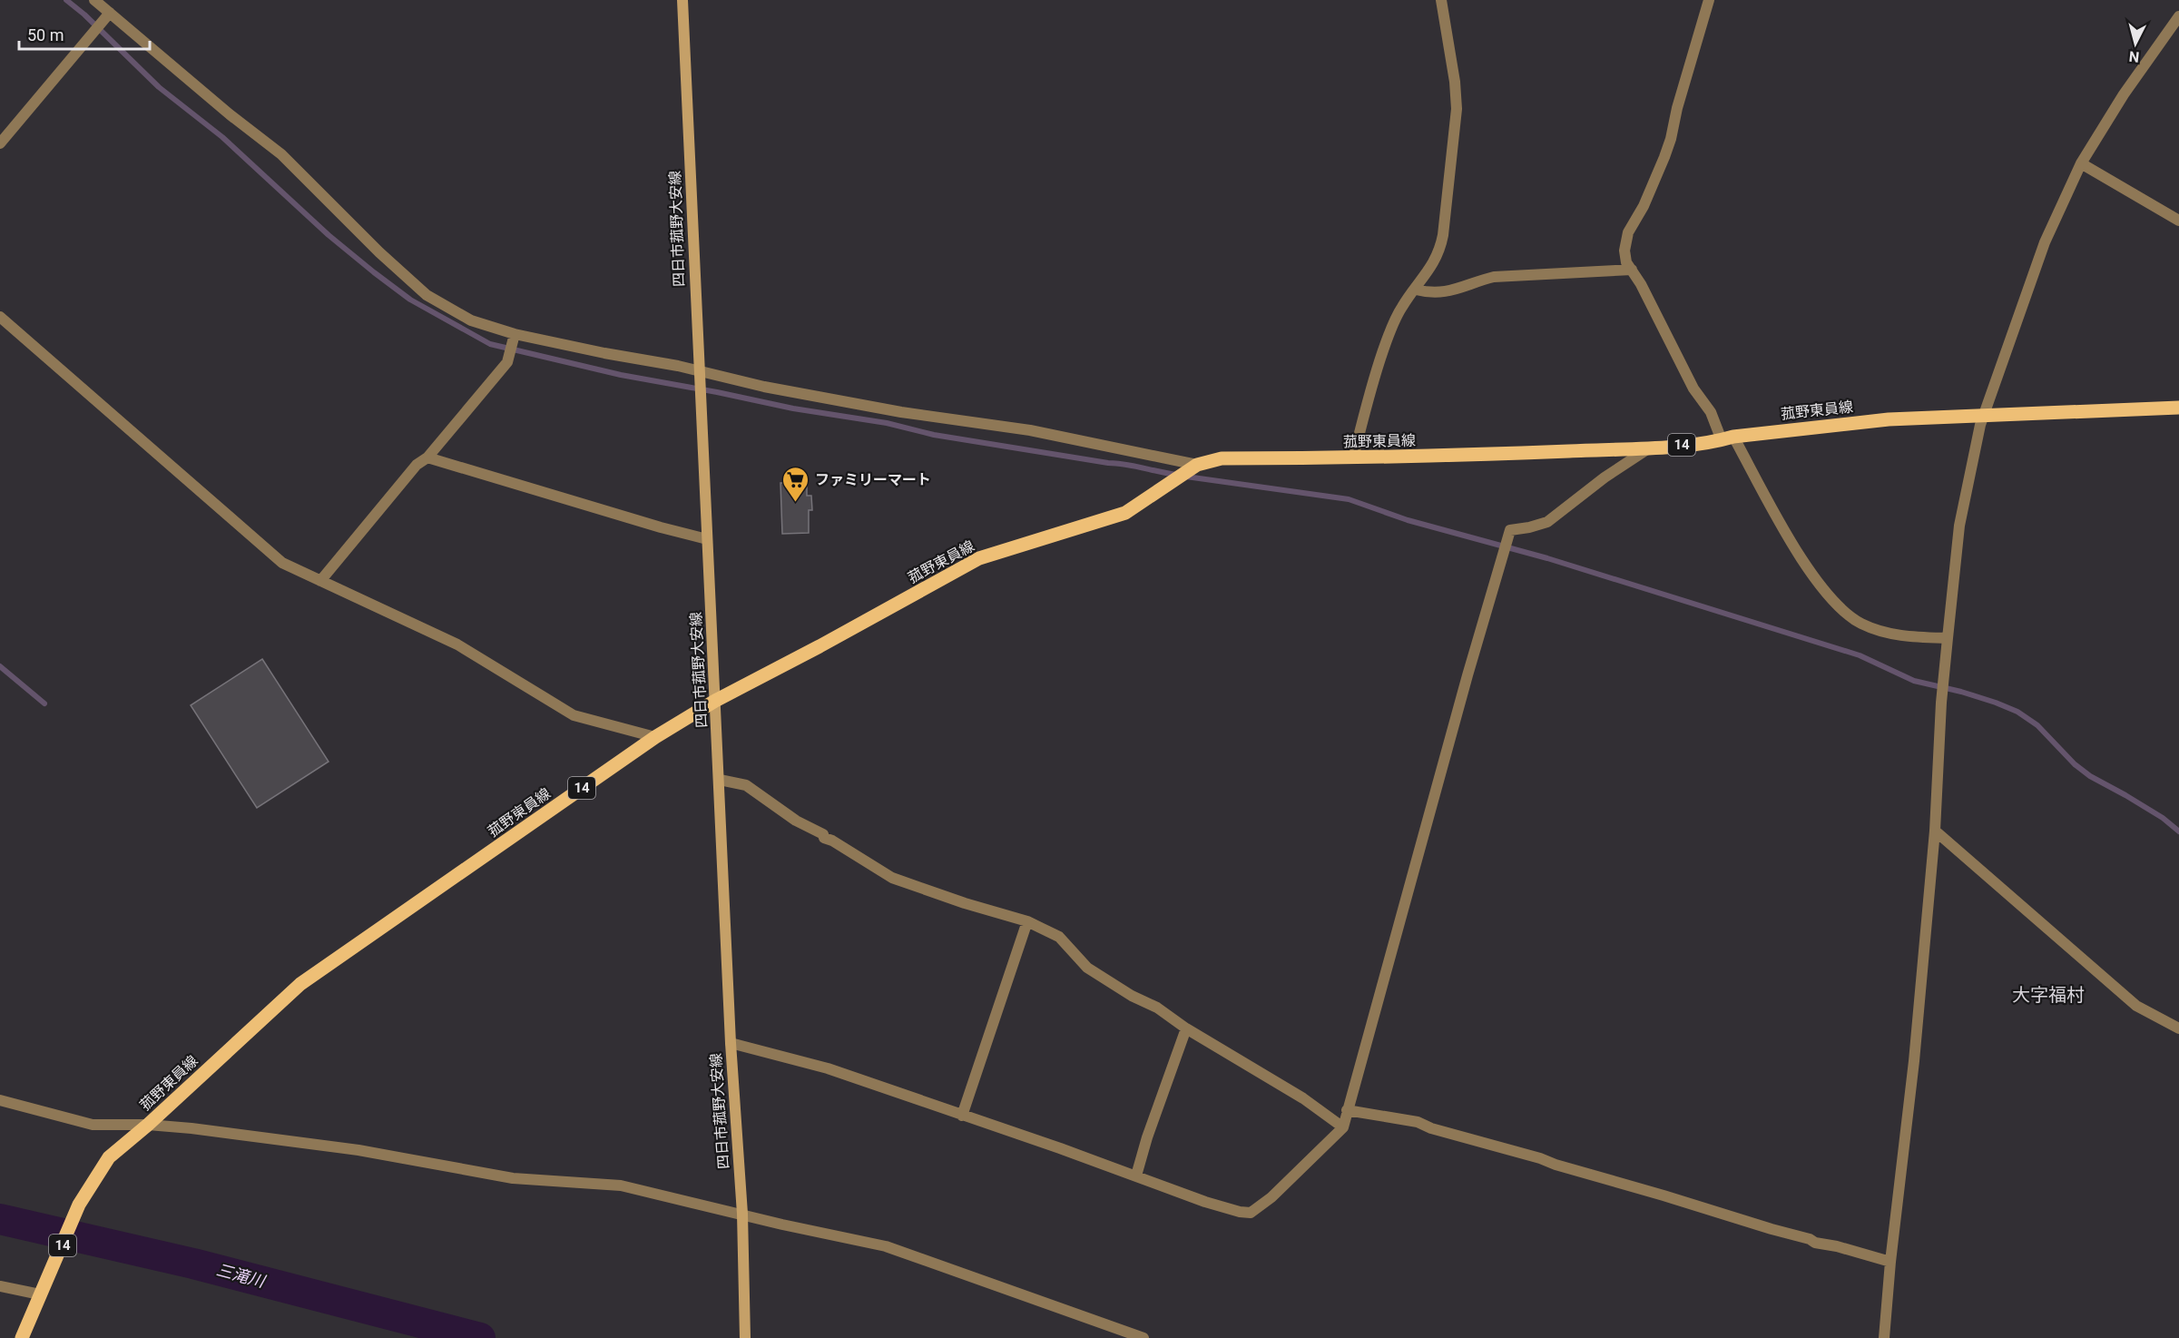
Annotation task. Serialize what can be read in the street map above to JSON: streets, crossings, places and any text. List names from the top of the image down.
{
  "streets": {
    "main road": ["四日市菰野大安線", "菰野東員線", "14"]
  },
  "crossings": [
    ["四日市菰野大安線", "菰野東員線"]
  ],
  "districts": ["大字福村"],
  "water": ["三滝川"],
  "places": {
    "supermarket": ["ファミリーマート"]
  },
  "scale_bar": "50 m",
  "north": "bottom"
}
